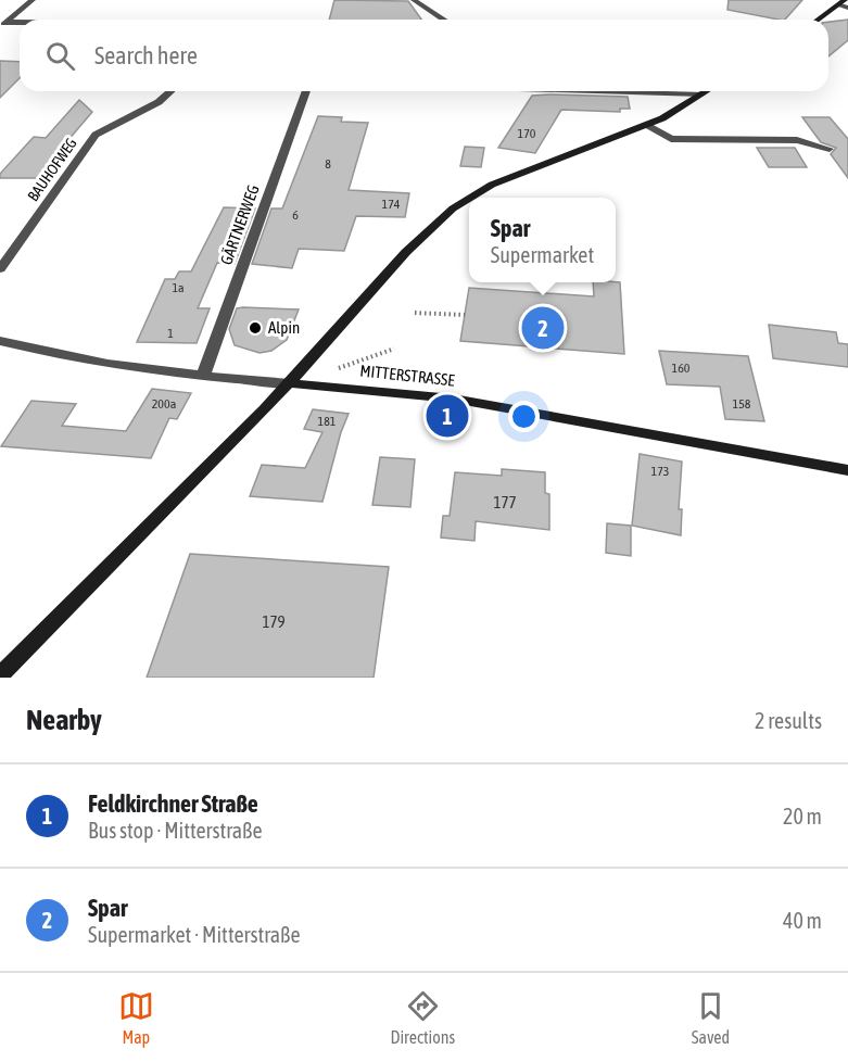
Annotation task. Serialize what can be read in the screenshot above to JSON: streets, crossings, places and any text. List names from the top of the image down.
{
  "streets": {
    "street": ["BAUHOFWEG", "GÄRTNERWEG", "MITTERSTRASSE"]
  },
  "crossings": [
    ["GÄRTNERWEG", "MITTERSTRASSE"]
  ],
  "places": ["Alpin"],
  "house_numbers": [
    "170",
    "8",
    "174",
    "6",
    "1a",
    "1",
    "160",
    "200a",
    "158",
    "181",
    "173",
    "177",
    "179"
  ],
  "page": {
    "search": "Search here",
    "popup": ["Spar", "Supermarket"],
    "pins": ["2", "1"],
    "heading": ["Nearby", "2 results"],
    "list": [
      {
        "mark": "1",
        "name": "Feldkirchner Straße",
        "note": "Bus stop · Mitterstraße",
        "value": "20 m"
      },
      {
        "mark": "2",
        "name": "Spar",
        "note": "Supermarket · Mitterstraße",
        "value": "40 m"
      }
    ],
    "nav": ["Map", "Directions", "Saved"]
  }
}
